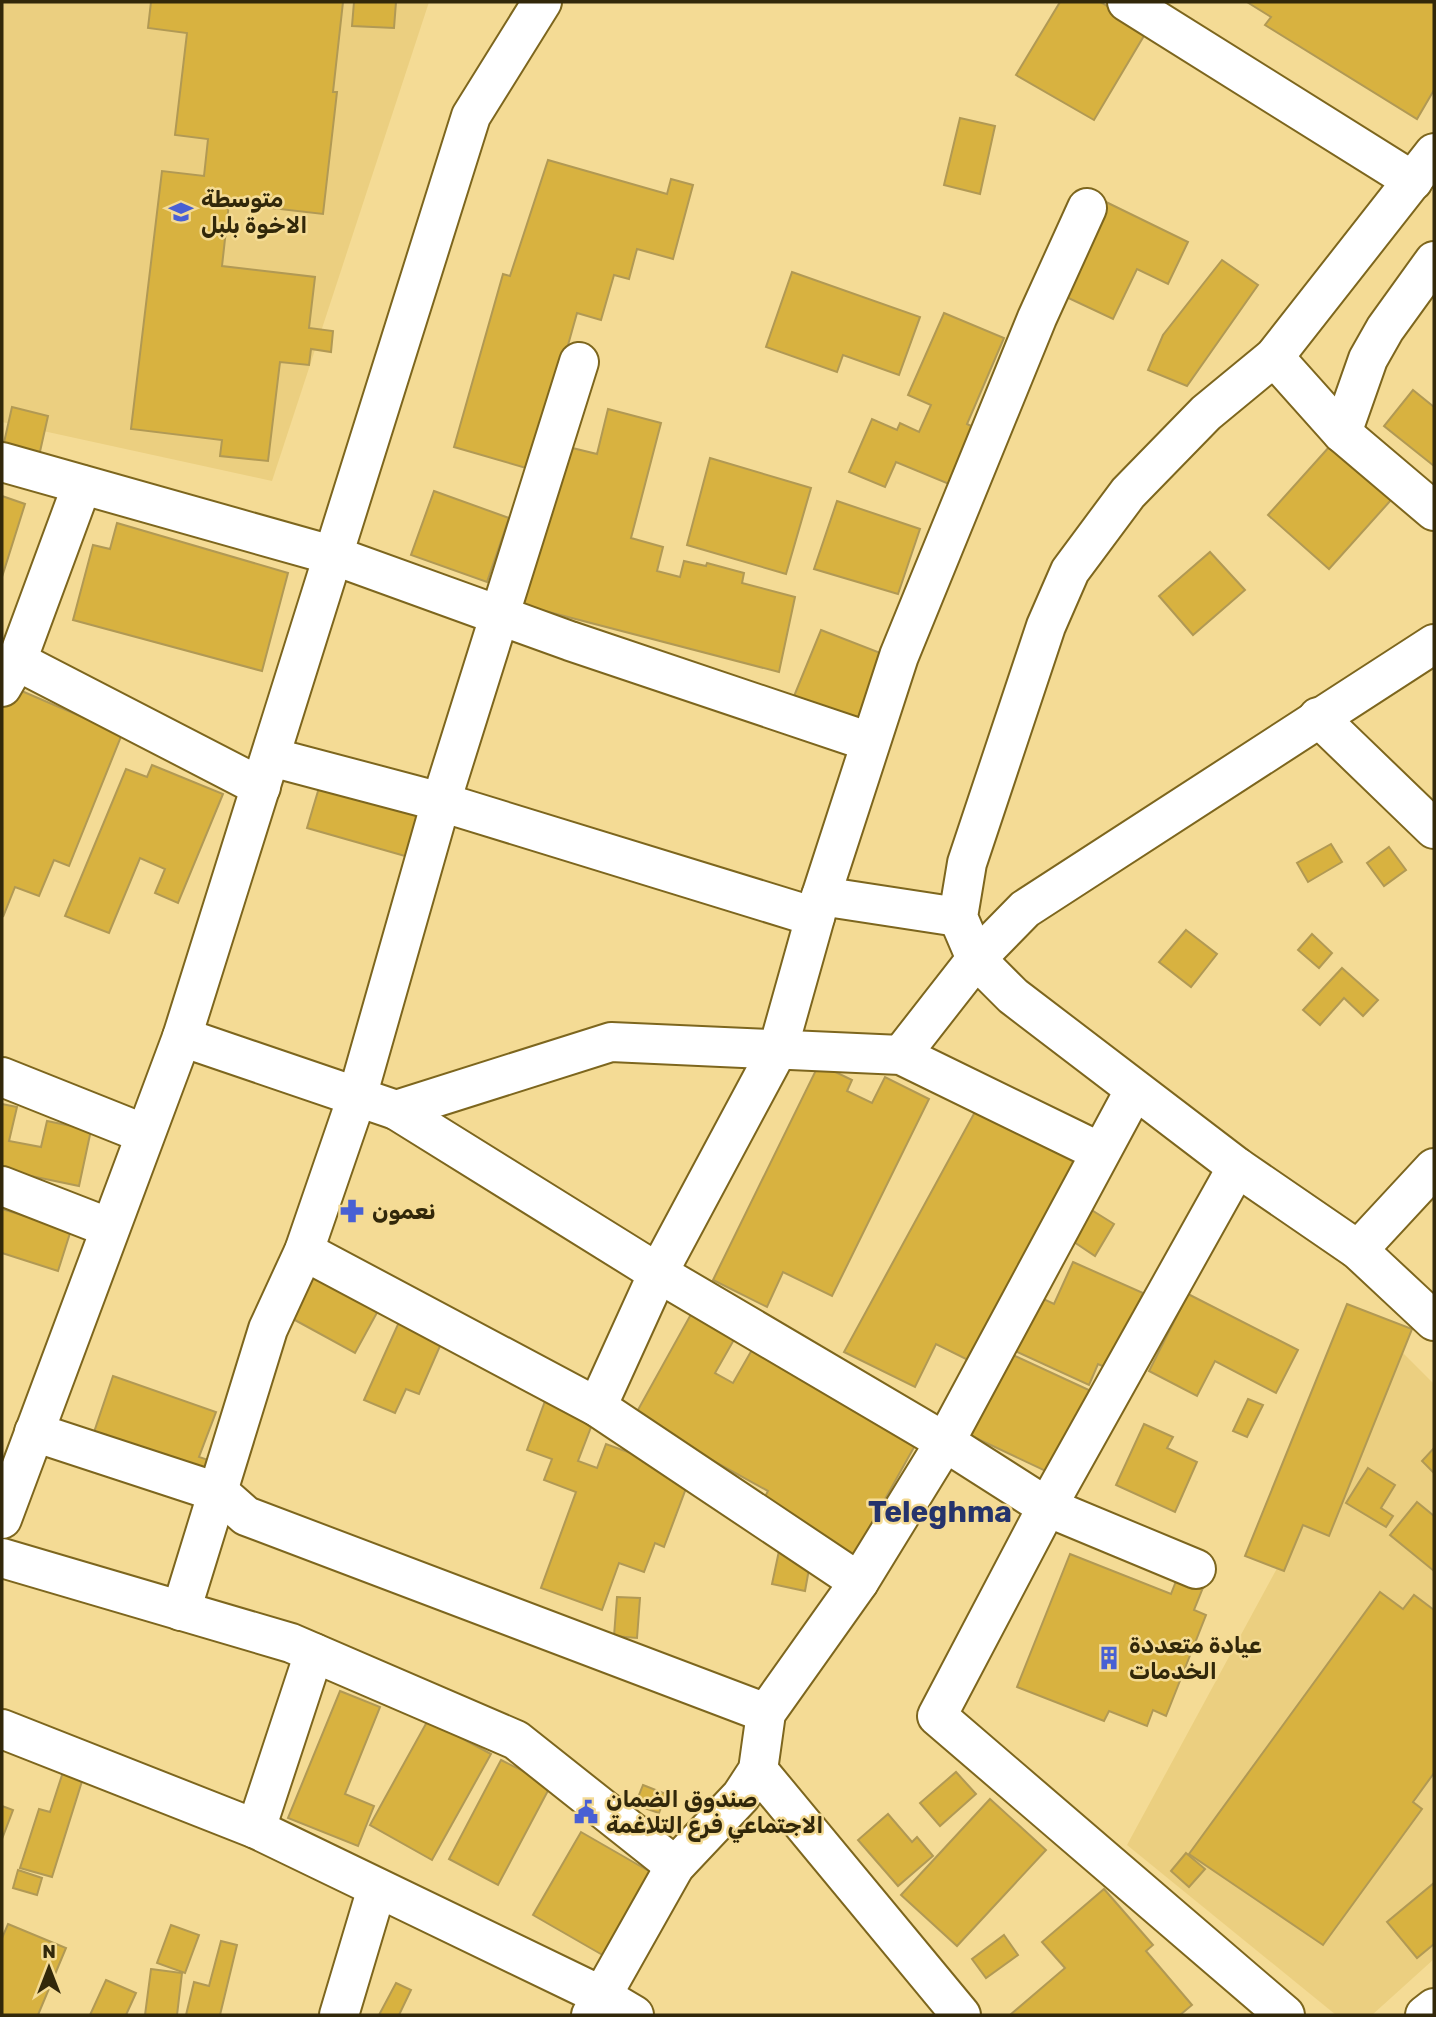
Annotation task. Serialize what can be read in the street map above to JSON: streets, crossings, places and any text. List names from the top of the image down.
{
  "districts": ["Teleghma"],
  "places": {
    "school or university": ["متوسطة الاخوة بلبل"],
    "pharmacy": ["نعمون"],
    "building": ["عيادة متعددة الخدمات"],
    "public building": ["صندوق الضمان الاجتماعي فرع التلاغمة"]
  },
  "north": "top"
}
